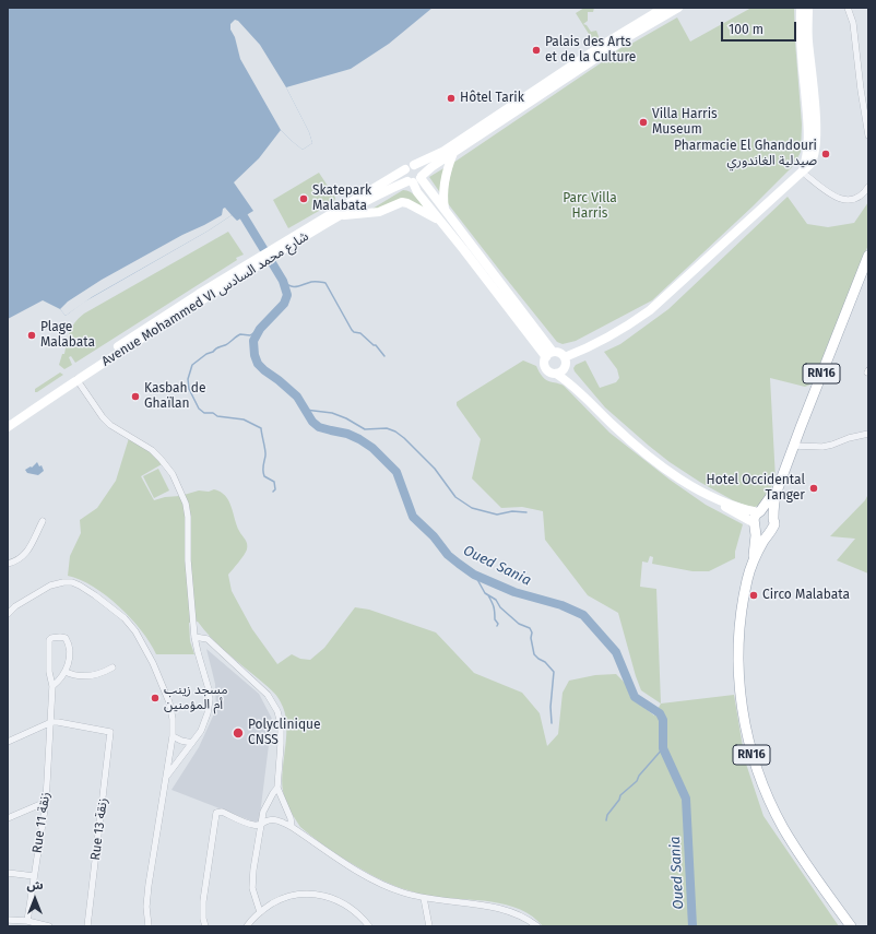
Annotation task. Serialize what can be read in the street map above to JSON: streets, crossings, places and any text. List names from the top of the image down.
{
  "streets": {
    "main road": ["Avenue Mohammed VI شارع محمد السادس", "RN16"],
    "street": ["Rue 11 زنقة", "Rue 13 زنقة"]
  },
  "crossings": [
    ["Rue 11 زنقة", "Rue 13 زنقة"]
  ],
  "water": ["Oued Sania"],
  "parks": ["Parc Villa Harris"],
  "places": [
    "Palais des Arts et de la Culture",
    "Hôtel Tarik",
    "Villa Harris Museum",
    "Pharmacie El Ghandouri صيدلية الغاندوري",
    "Skatepark Malabata",
    "Plage Malabata",
    "Kasbah de Ghaïlan",
    "Hotel Occidental Tanger",
    "Circo Malabata",
    "مسجد زينب أم المؤمنين",
    "Polyclinique CNSS"
  ],
  "scale_bar": "100 m",
  "north": "top"
}
